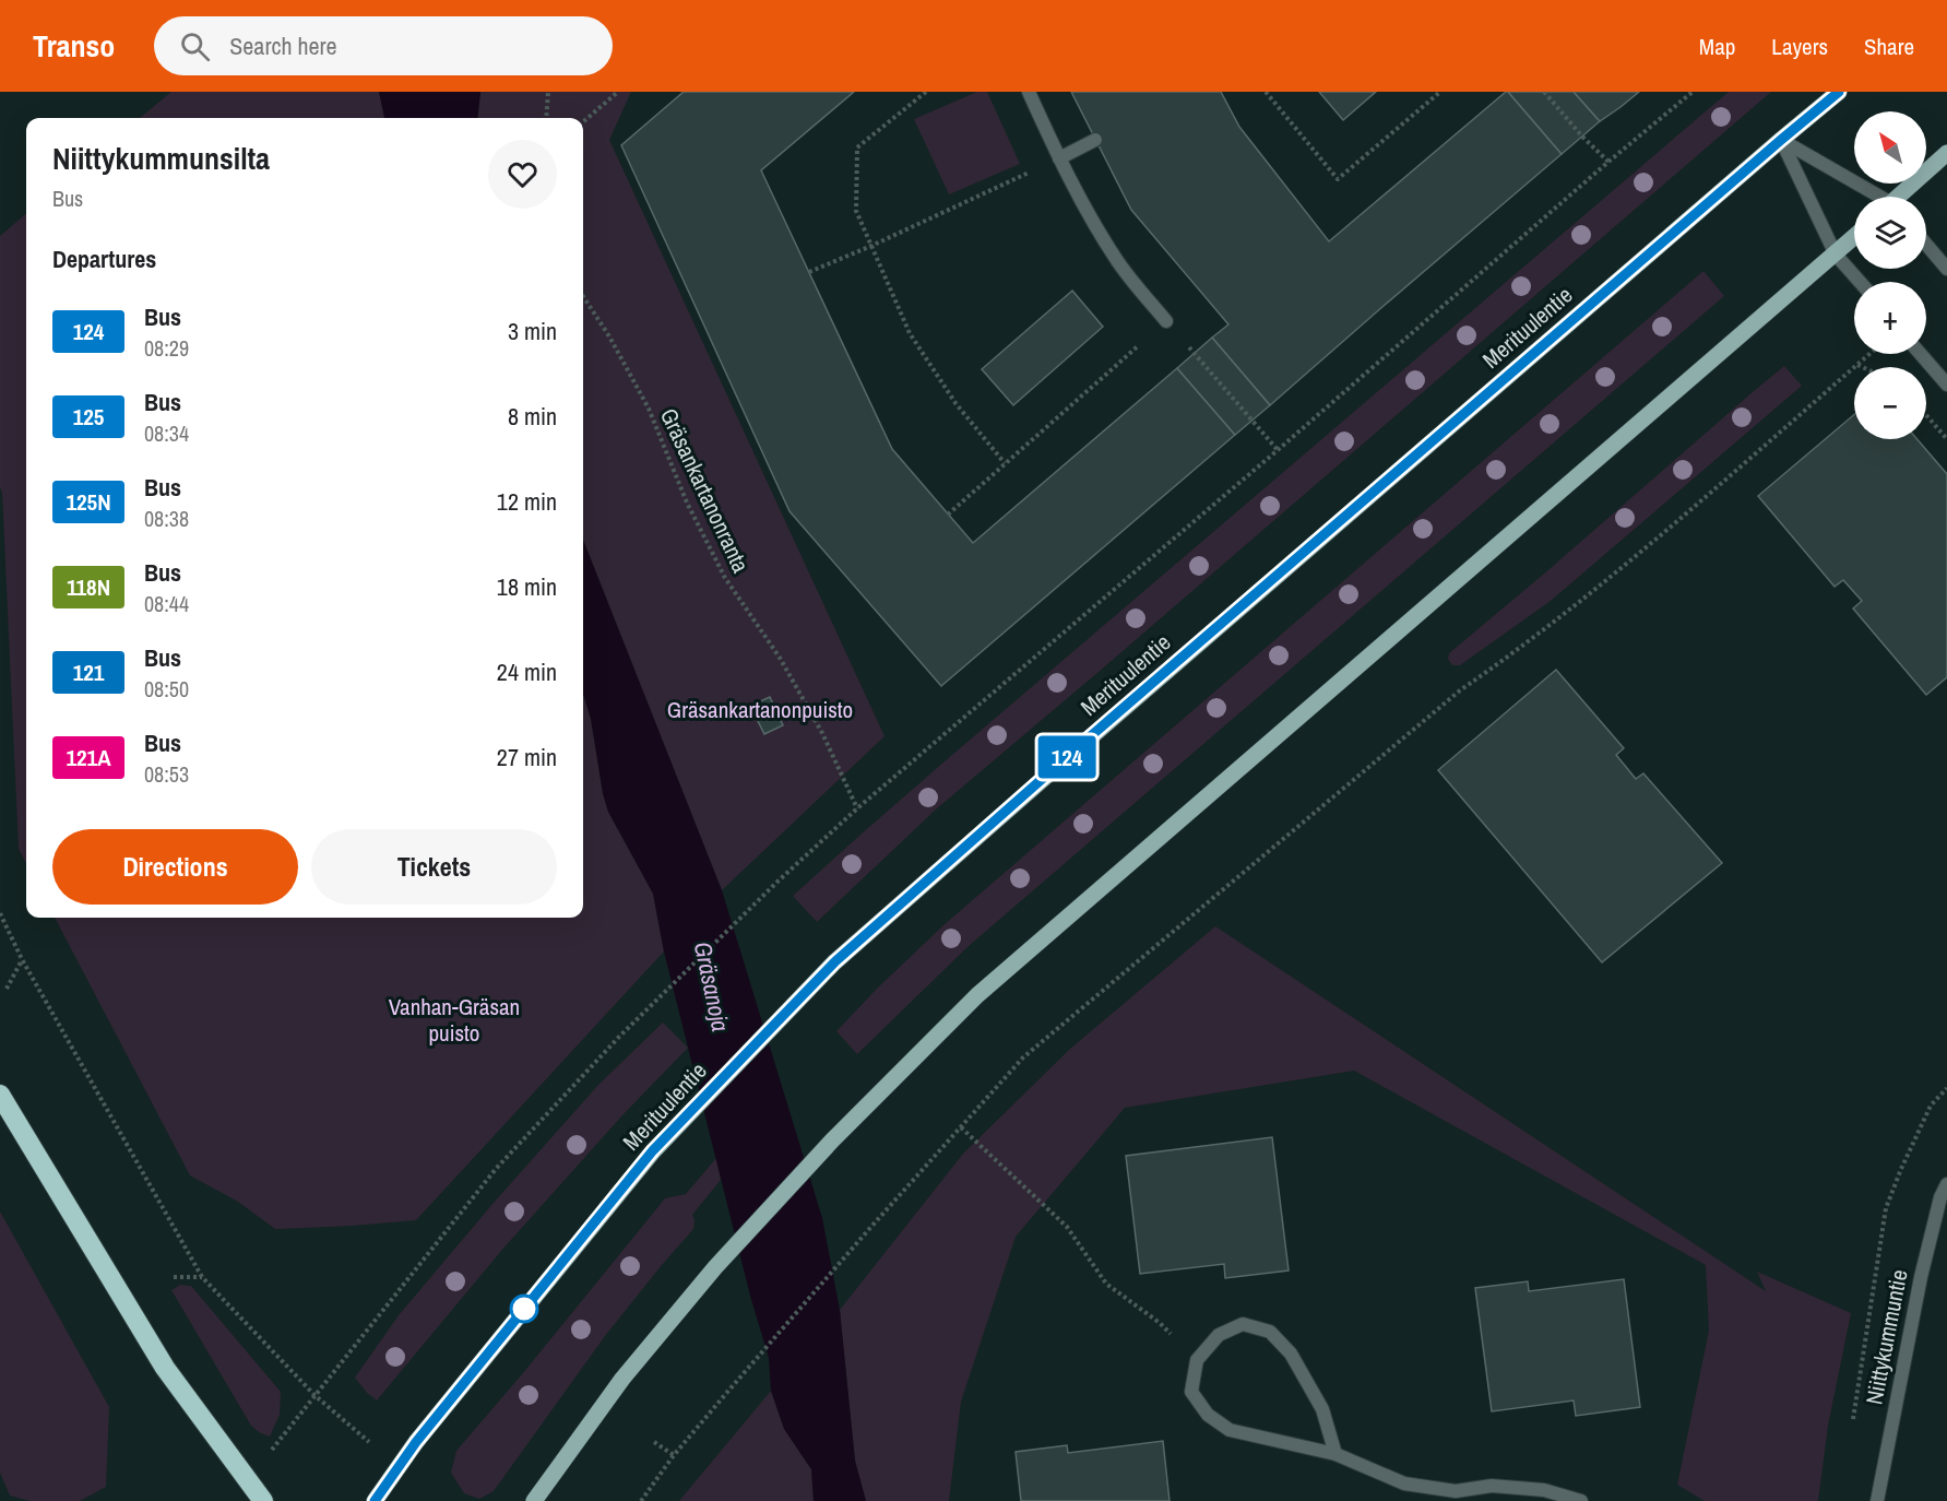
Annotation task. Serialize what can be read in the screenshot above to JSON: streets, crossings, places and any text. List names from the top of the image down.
{
  "streets": {
    "main road": ["Merituulentie"],
    "street": ["Niittykummuntie"],
    "path": ["Gräsankartanonranta"]
  },
  "water": ["Gräsanoja"],
  "parks": ["Gräsankartanonpuisto", "Vanhan-Gräsan puisto"],
  "lines": ["bus line 124"],
  "north": "top left",
  "page": {
    "header": "Transo",
    "search": "Search here",
    "nav": ["Map", "Layers", "Share"],
    "on_map": "124",
    "map_buttons": ["+", "−"],
    "heading": [
      ["Niittykummunsilta", "Bus"],
      "Departures"
    ],
    "list": [
      {
        "mark": "124",
        "name": "Bus",
        "note": "08:29",
        "value": "3 min"
      },
      {
        "mark": "125",
        "name": "Bus",
        "note": "08:34",
        "value": "8 min"
      },
      {
        "mark": "125N",
        "name": "Bus",
        "note": "08:38",
        "value": "12 min"
      },
      {
        "mark": "118N",
        "name": "Bus",
        "note": "08:44",
        "value": "18 min"
      },
      {
        "mark": "121",
        "name": "Bus",
        "note": "08:50",
        "value": "24 min"
      },
      {
        "mark": "121A",
        "name": "Bus",
        "note": "08:53",
        "value": "27 min"
      }
    ],
    "buttons": ["Directions", "Tickets"]
  }
}
